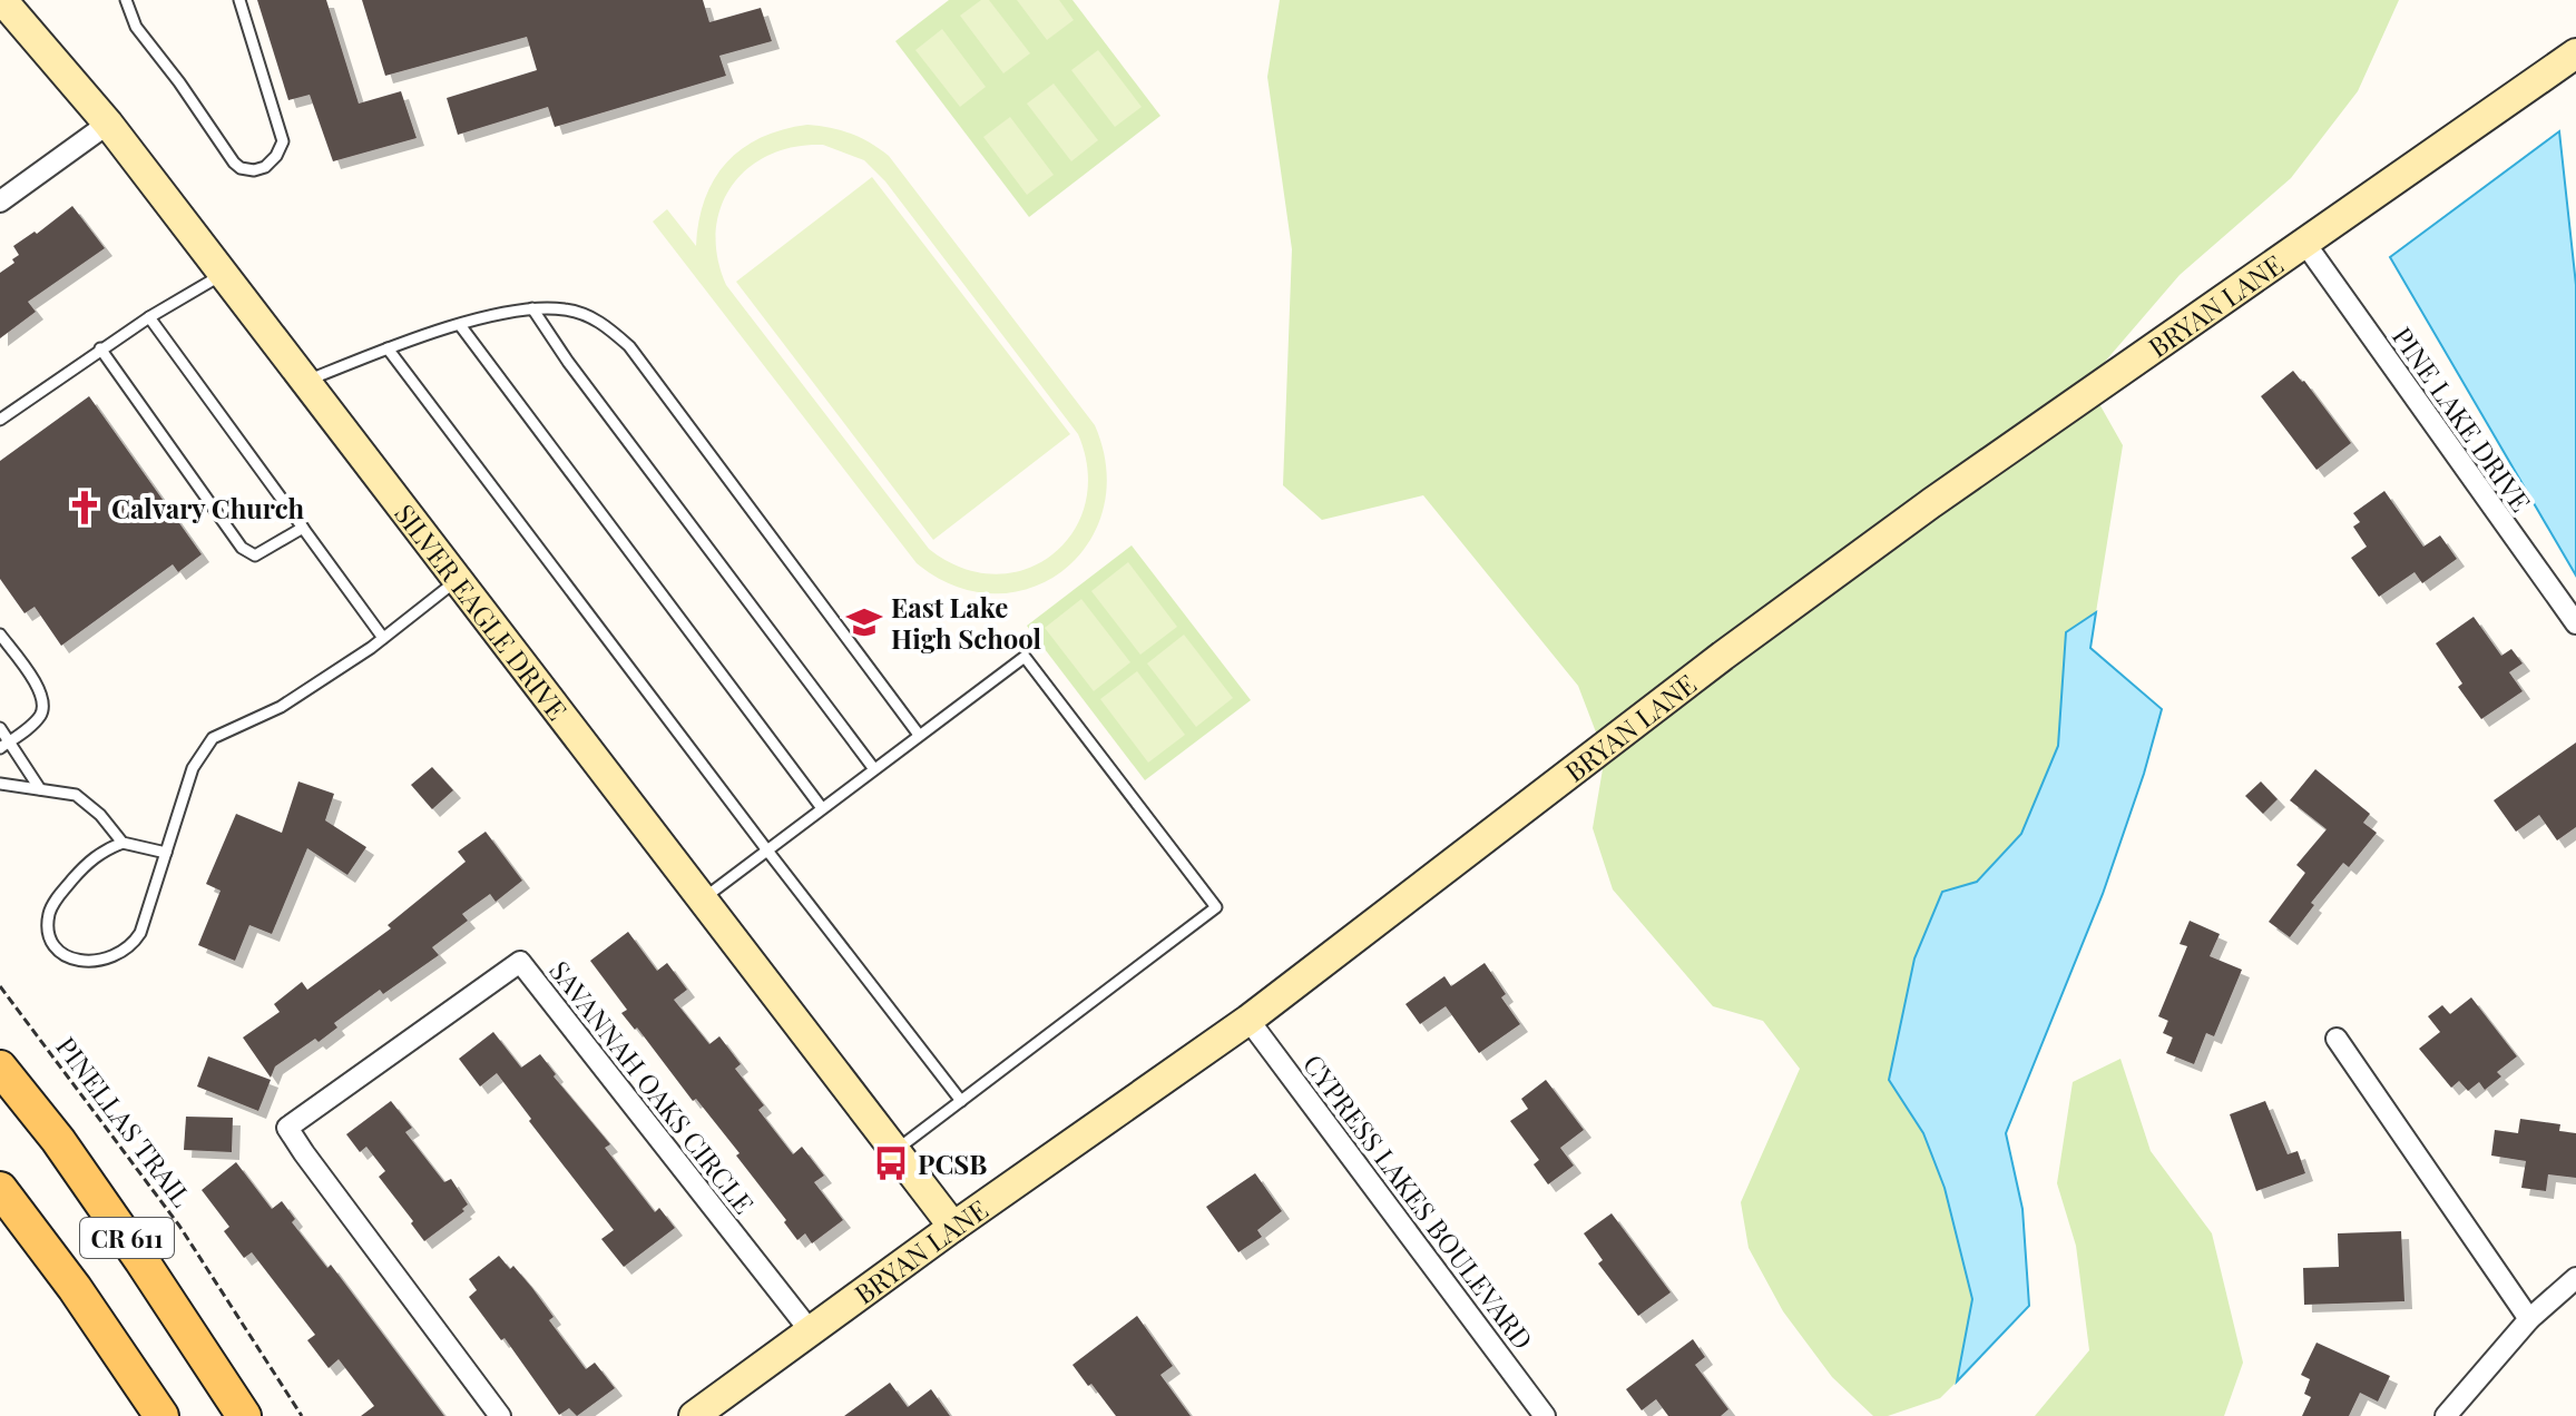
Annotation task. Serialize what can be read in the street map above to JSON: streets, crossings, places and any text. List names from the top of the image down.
{
  "streets": {
    "main road": ["CR 611"],
    "street": [
      "BRYAN LANE",
      "PINE LAKE DRIVE",
      "SILVER EAGLE DRIVE",
      "SAVANNAH OAKS CIRCLE",
      "CYPRESS LAKES BOULEVARD"
    ],
    "path": ["PINELLAS TRAIL"]
  },
  "crossings": [
    ["BRYAN LANE", "PINE LAKE DRIVE"],
    ["BRYAN LANE", "SILVER EAGLE DRIVE"],
    ["BRYAN LANE", "SAVANNAH OAKS CIRCLE"],
    ["BRYAN LANE", "CYPRESS LAKES BOULEVARD"]
  ],
  "places": {
    "church": ["Calvary Church"],
    "school or university": ["East Lake High School"],
    "bus stop": ["PCSB"]
  }
}
